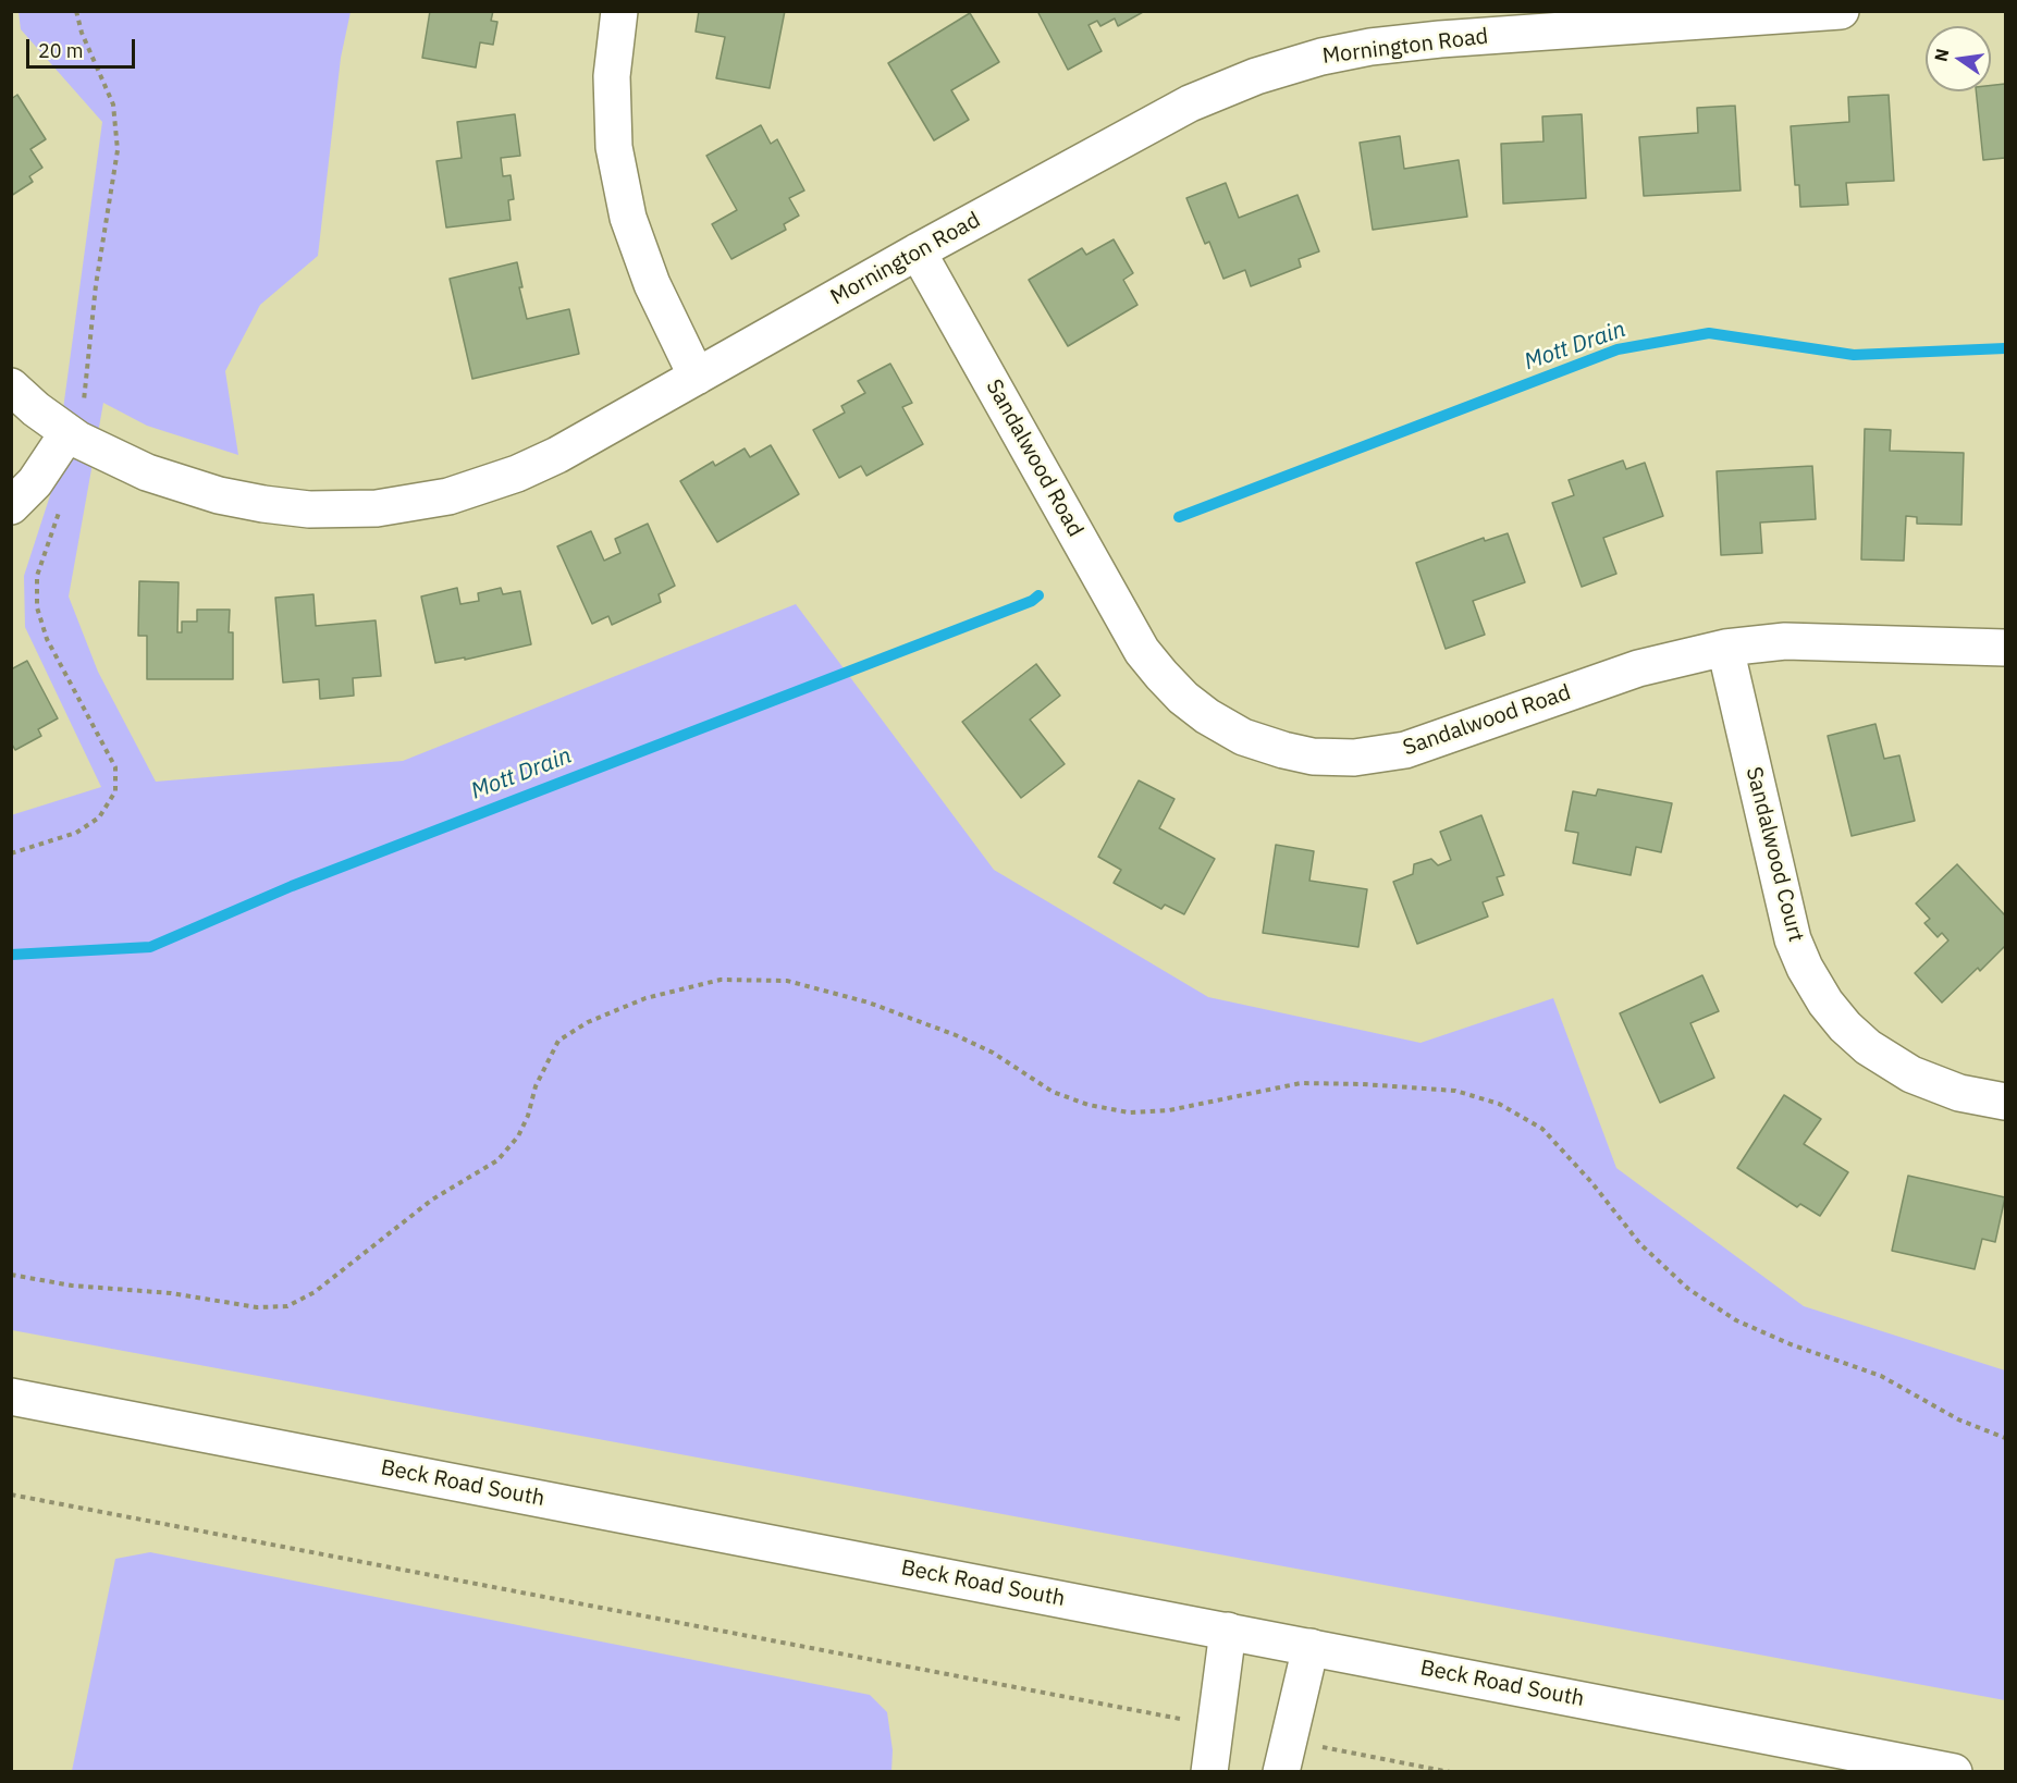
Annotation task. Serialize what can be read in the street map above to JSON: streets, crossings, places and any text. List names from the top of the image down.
{
  "streets": {
    "street": [
      "Mornington Road",
      "Sandalwood Road",
      "Sandalwood Court",
      "Beck Road South"
    ]
  },
  "crossings": [
    ["Mornington Road", "Sandalwood Road"],
    ["Sandalwood Road", "Sandalwood Court"]
  ],
  "water": ["Mott Drain"],
  "scale_bar": "20 m",
  "north": "left"
}
